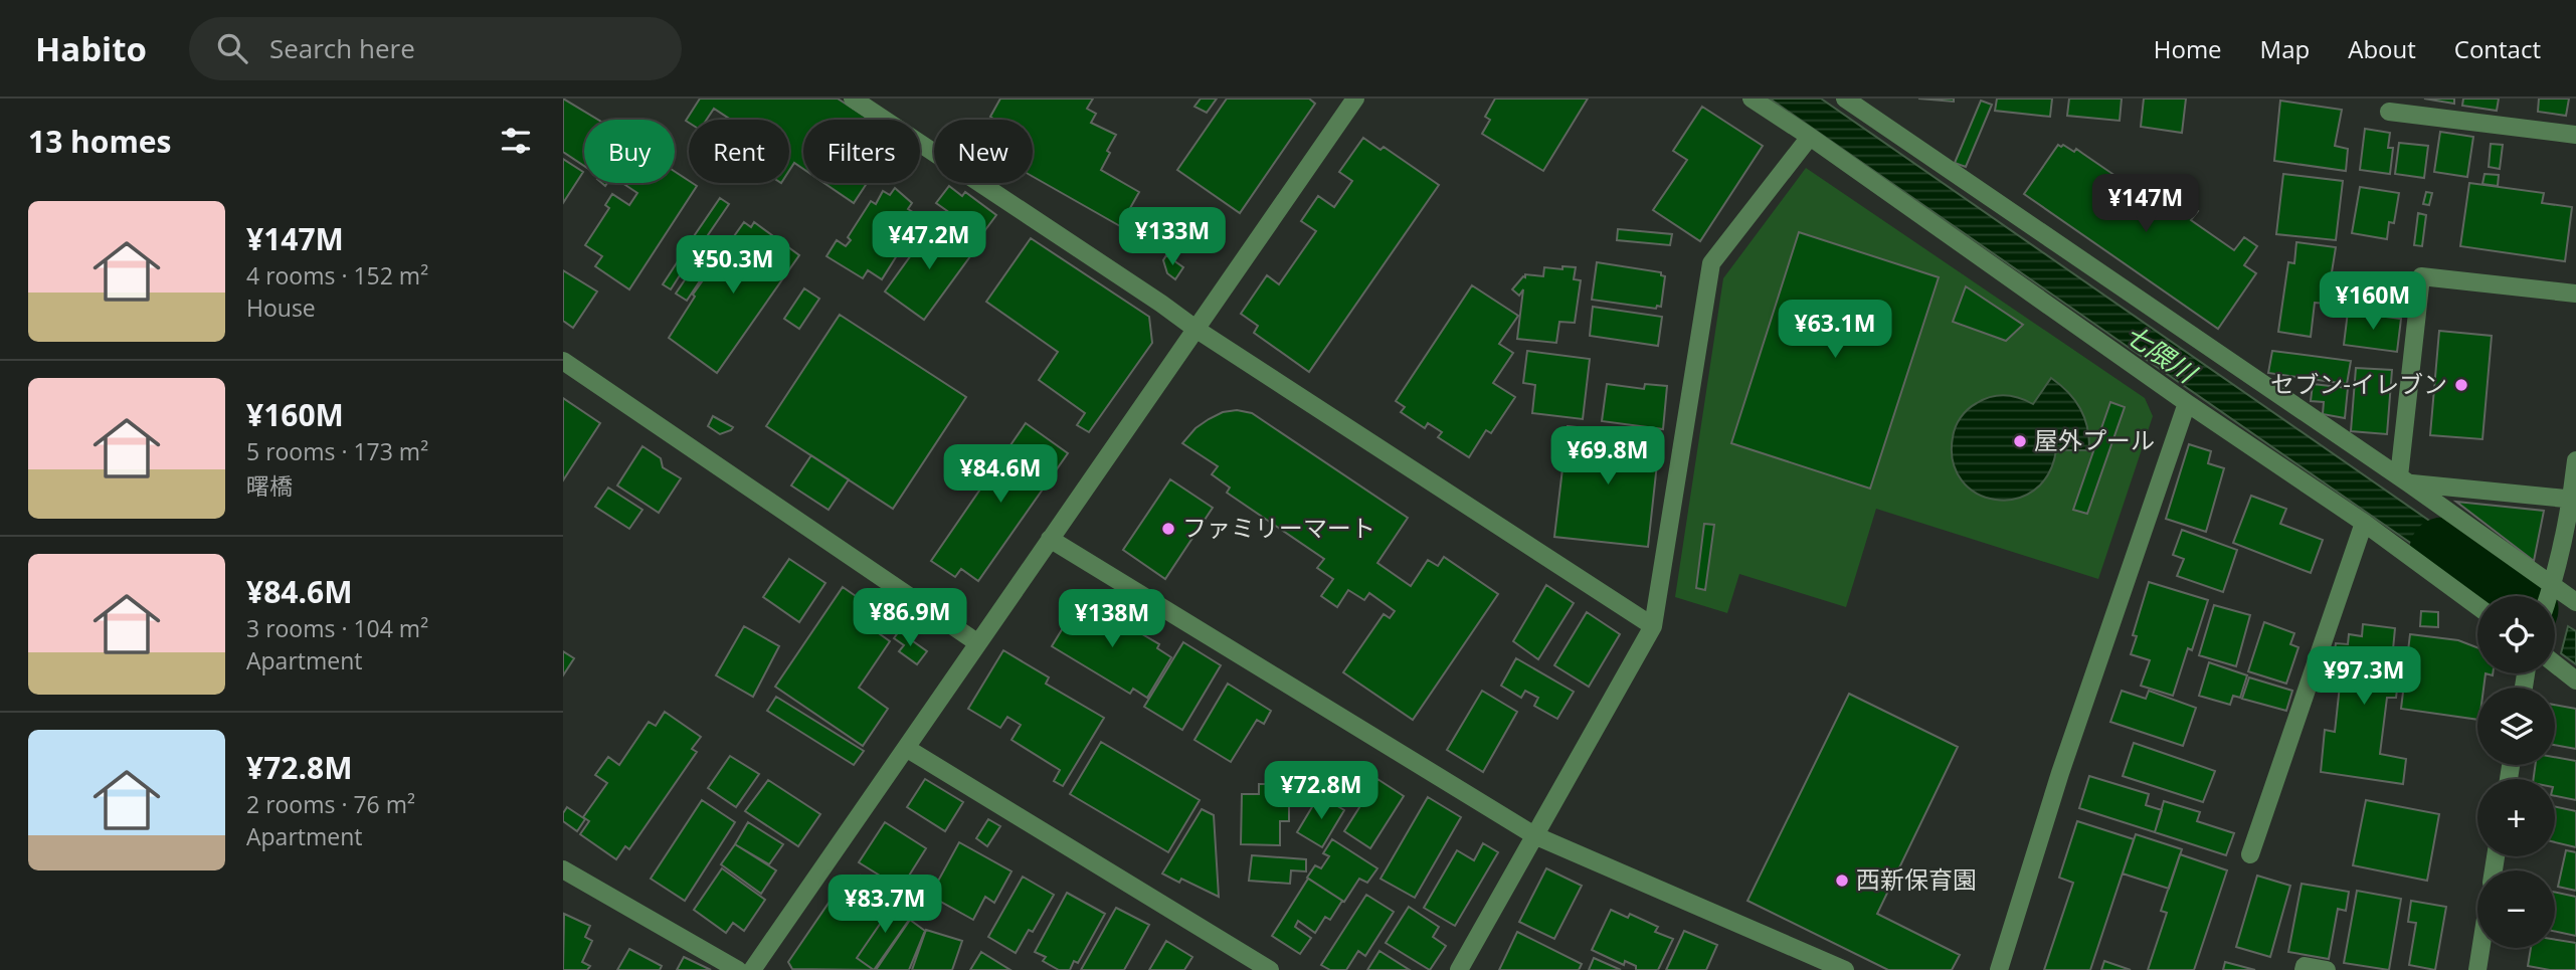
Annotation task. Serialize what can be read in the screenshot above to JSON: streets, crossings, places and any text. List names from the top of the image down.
{
  "water": ["七隈川"],
  "places": [
    "セブン-イレブン",
    "屋外プール",
    "ファミリーマート",
    "西新保育園"
  ],
  "page": {
    "header": "Habito",
    "search": "Search here",
    "nav": [
      "Home",
      "Map",
      "About",
      "Contact"
    ],
    "heading": "13 homes",
    "chip": [
      "Buy",
      "Rent",
      "Filters",
      "New"
    ],
    "price": [
      "¥147M",
      "¥133M",
      "¥47.2M",
      "¥50.3M",
      "¥160M",
      "¥63.1M",
      "¥69.8M",
      "¥84.6M",
      "¥86.9M",
      "¥138M",
      "¥97.3M",
      "¥72.8M",
      "¥83.7M"
    ],
    "list": [
      {
        "name": "¥147M",
        "note": "4 rooms · 152 m² · House"
      },
      {
        "name": "¥160M",
        "note": "5 rooms · 173 m² · 曙橋"
      },
      {
        "name": "¥84.6M",
        "note": "3 rooms · 104 m² · Apartment"
      },
      {
        "name": "¥72.8M",
        "note": "2 rooms · 76 m² · Apartment"
      }
    ],
    "map_buttons": ["+", "−"]
  }
}
